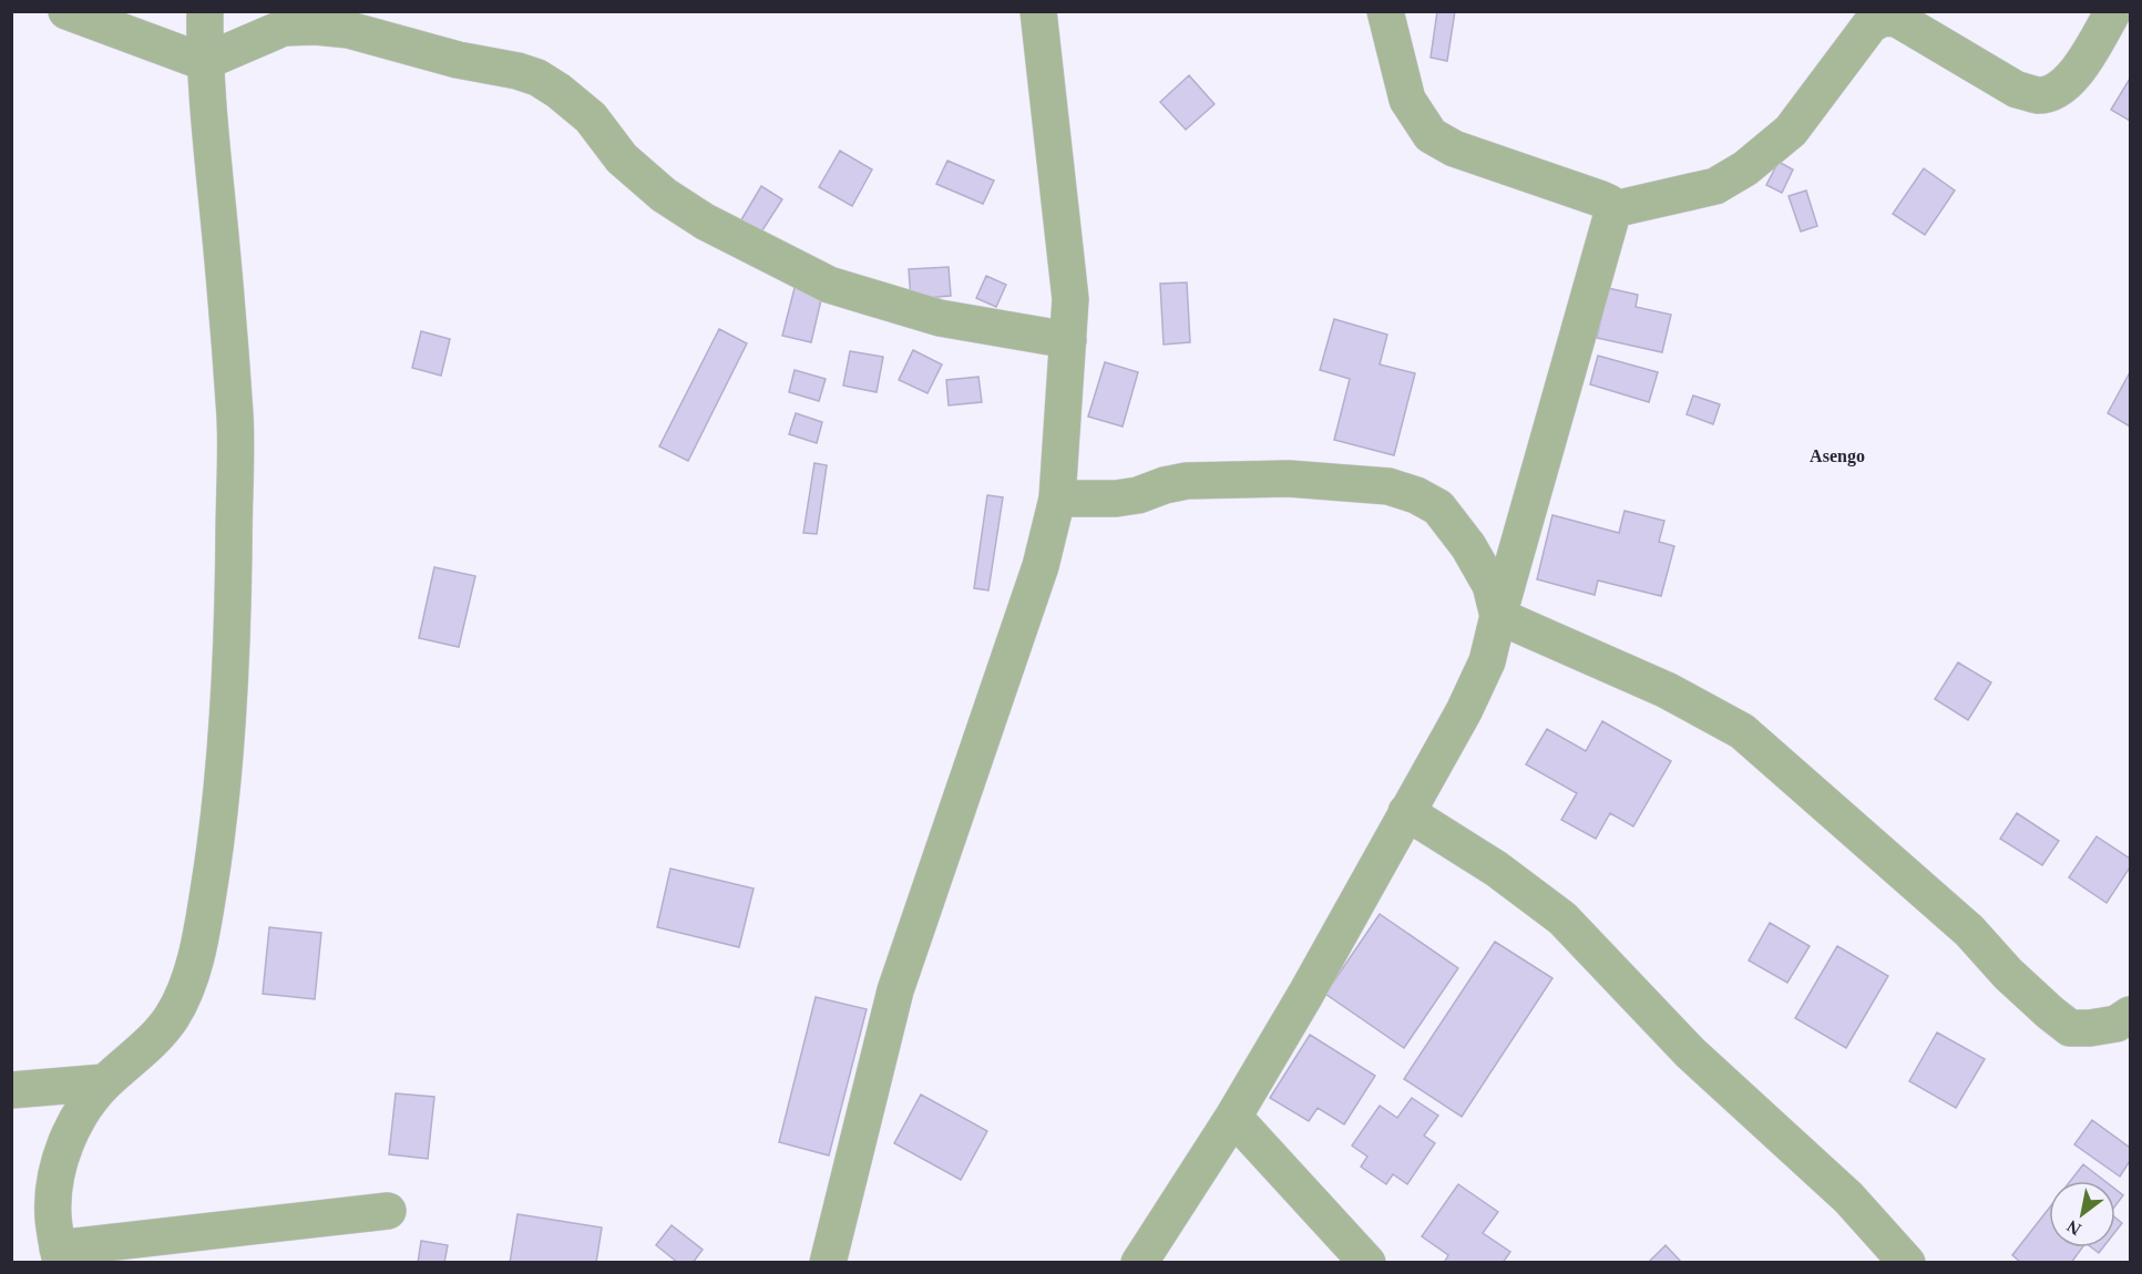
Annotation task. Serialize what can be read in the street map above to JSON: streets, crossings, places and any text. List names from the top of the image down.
{
  "districts": ["Asengo"],
  "north": "bottom left"
}
